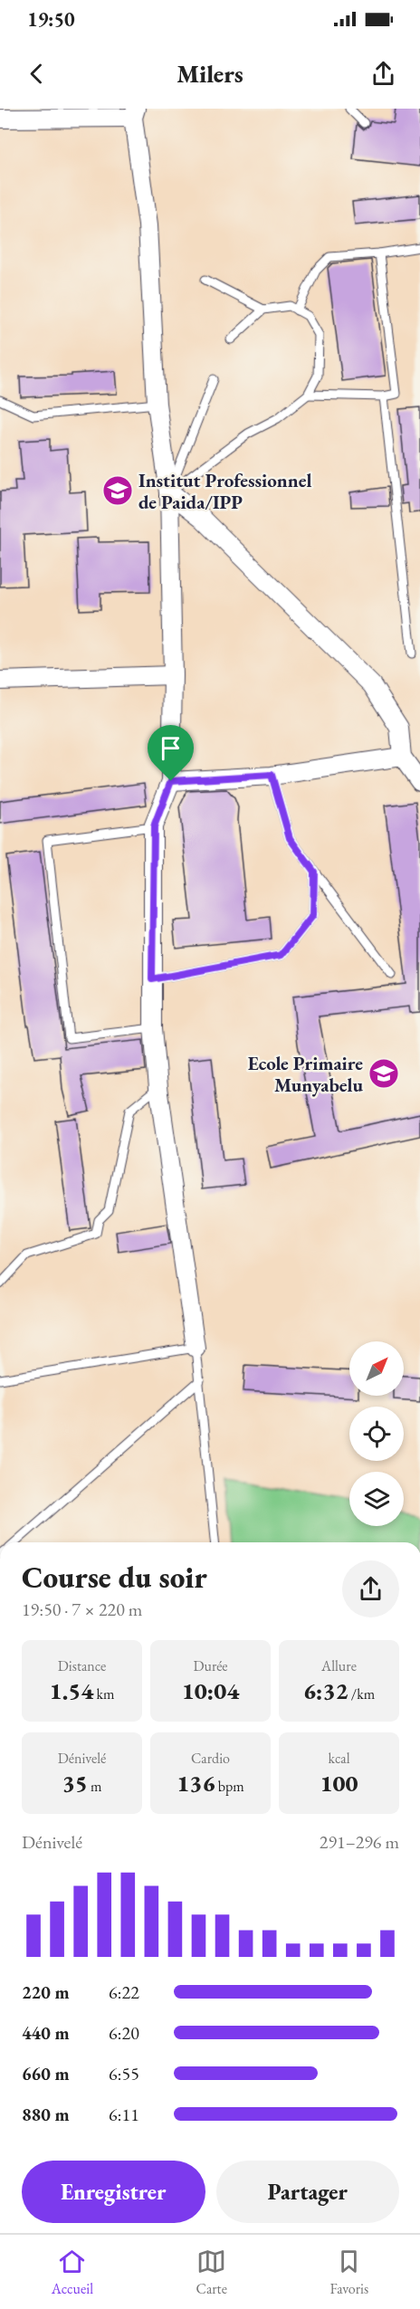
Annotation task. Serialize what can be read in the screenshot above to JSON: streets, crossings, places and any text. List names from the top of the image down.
{
  "places": {
    "school or university": ["Institut Professionnel de Paida/IPP", "Ecole Primaire Munyabelu"]
  },
  "north": "top right",
  "page": {
    "status": "19:50",
    "header": "Milers",
    "heading": ["Course du soir", "19:50 · 7 × 220 m"],
    "stats": [
      ["Distance", "1.54 km"],
      ["Durée", "10:04"],
      ["Allure", "6:32 /km"],
      ["Dénivelé", "35 m"],
      ["Cardio", "136 bpm"],
      ["kcal", "100"]
    ],
    "chart": ["Dénivelé", "291–296 m"],
    "list": [
      {
        "name": "220 m",
        "note": "6:22"
      },
      {
        "name": "440 m",
        "note": "6:20"
      },
      {
        "name": "660 m",
        "note": "6:55"
      },
      {
        "name": "880 m",
        "note": "6:11"
      }
    ],
    "buttons": ["Enregistrer", "Partager"],
    "tabs": ["Accueil", "Carte", "Favoris"]
  }
}
